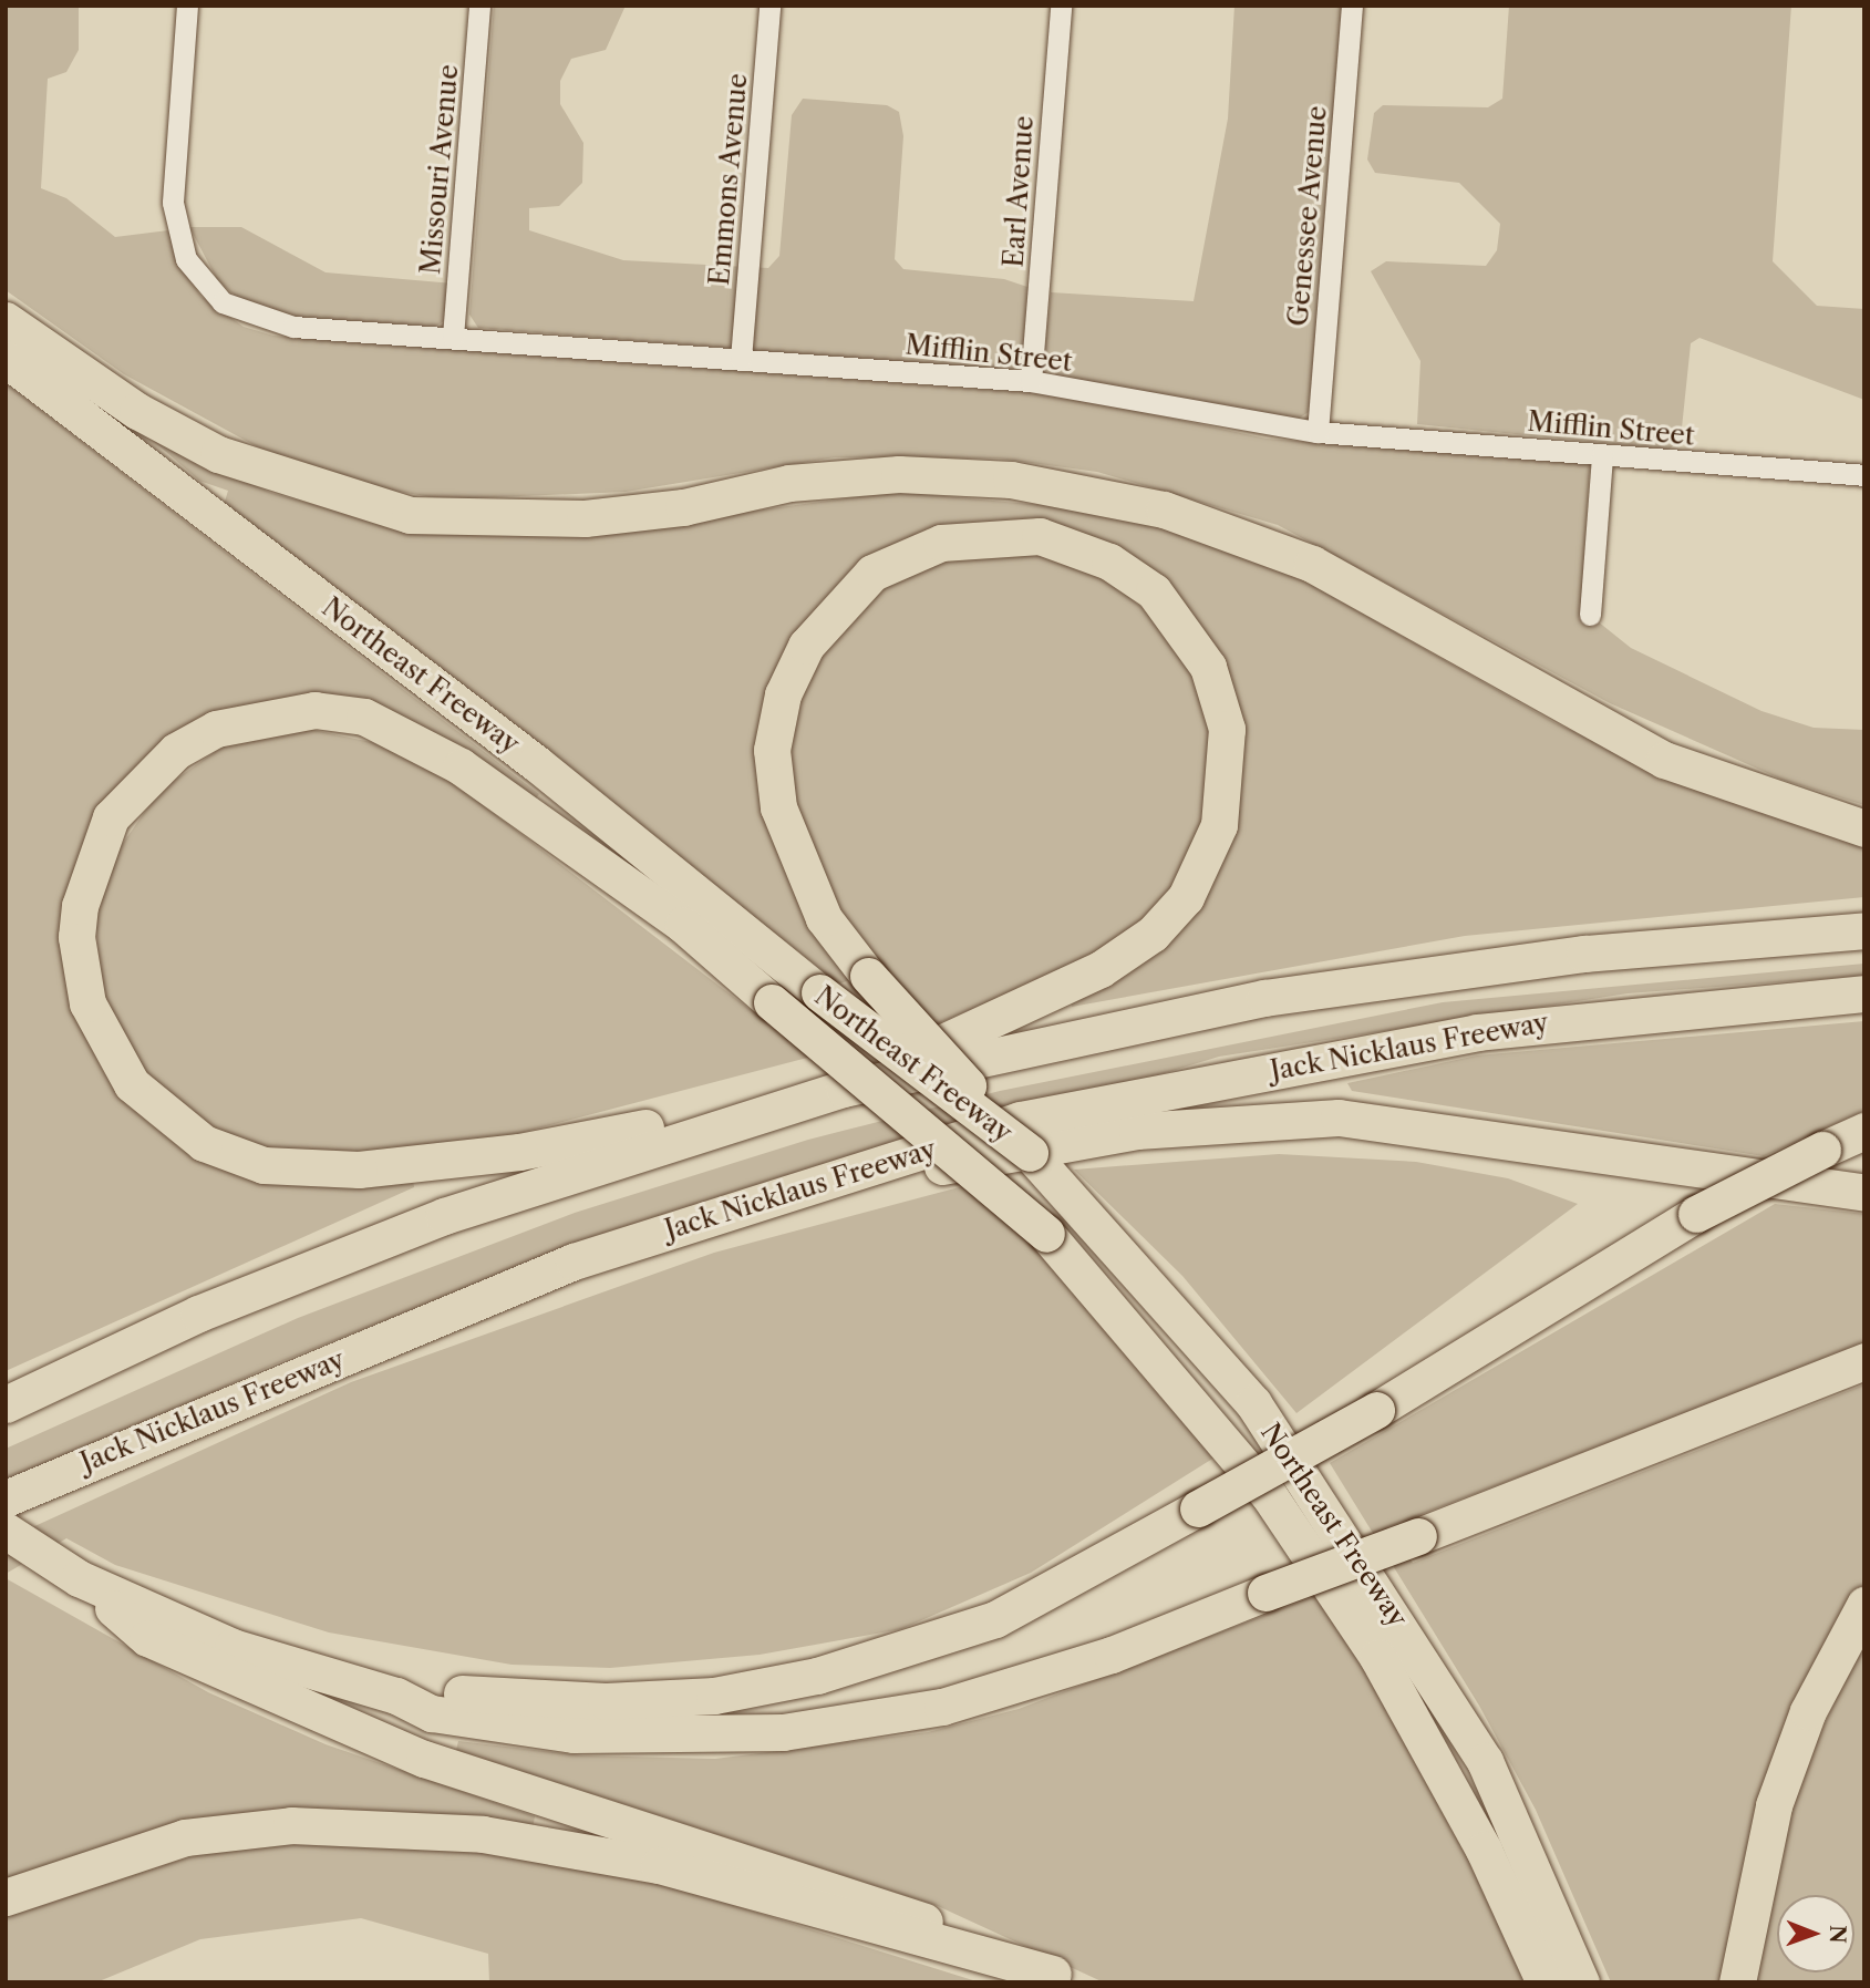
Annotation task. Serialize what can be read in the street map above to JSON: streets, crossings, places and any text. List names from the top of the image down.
{
  "streets": {
    "highway": ["Northeast Freeway", "Jack Nicklaus Freeway"],
    "street": [
      "Missouri Avenue",
      "Emmons Avenue",
      "Earl Avenue",
      "Genessee Avenue",
      "Mifflin Street"
    ]
  },
  "crossings": [
    ["Missouri Avenue", "Mifflin Street"],
    ["Emmons Avenue", "Mifflin Street"],
    ["Earl Avenue", "Mifflin Street"],
    ["Genessee Avenue", "Mifflin Street"]
  ],
  "north": "right"
}
